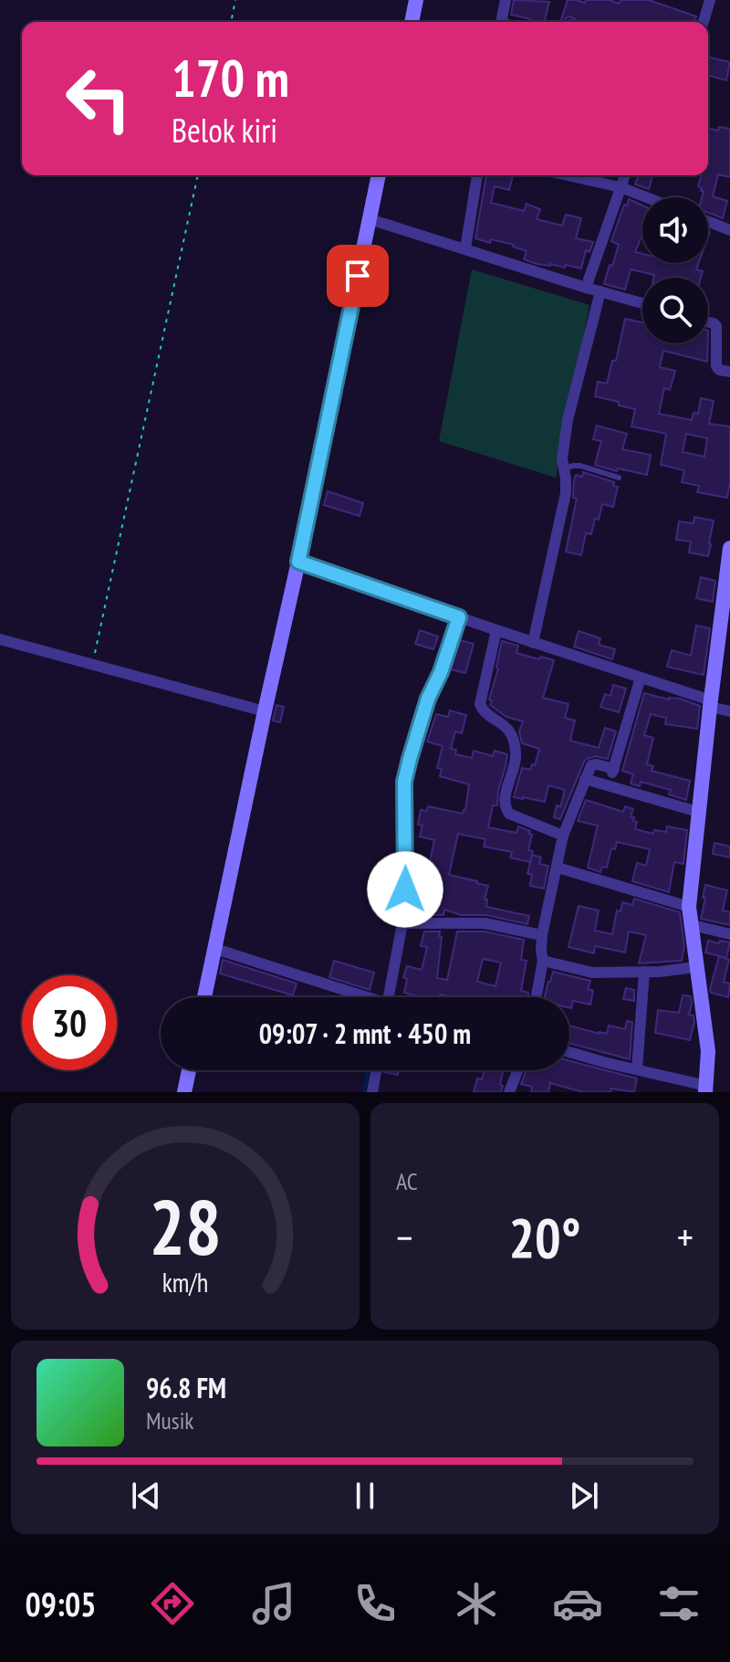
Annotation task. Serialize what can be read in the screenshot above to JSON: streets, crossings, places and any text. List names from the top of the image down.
{
  "page": {
    "turn": ["170 m", "Belok kiri"],
    "limit": "30",
    "trip": "09:07 · 2 mnt · 450 m",
    "tile": "AC",
    "heat": ["−", "20°", "+"],
    "song": ["96.8 FM", "Musik"],
    "tabs": "09:05",
    "gauge": ["28", "km/h"]
  }
}
